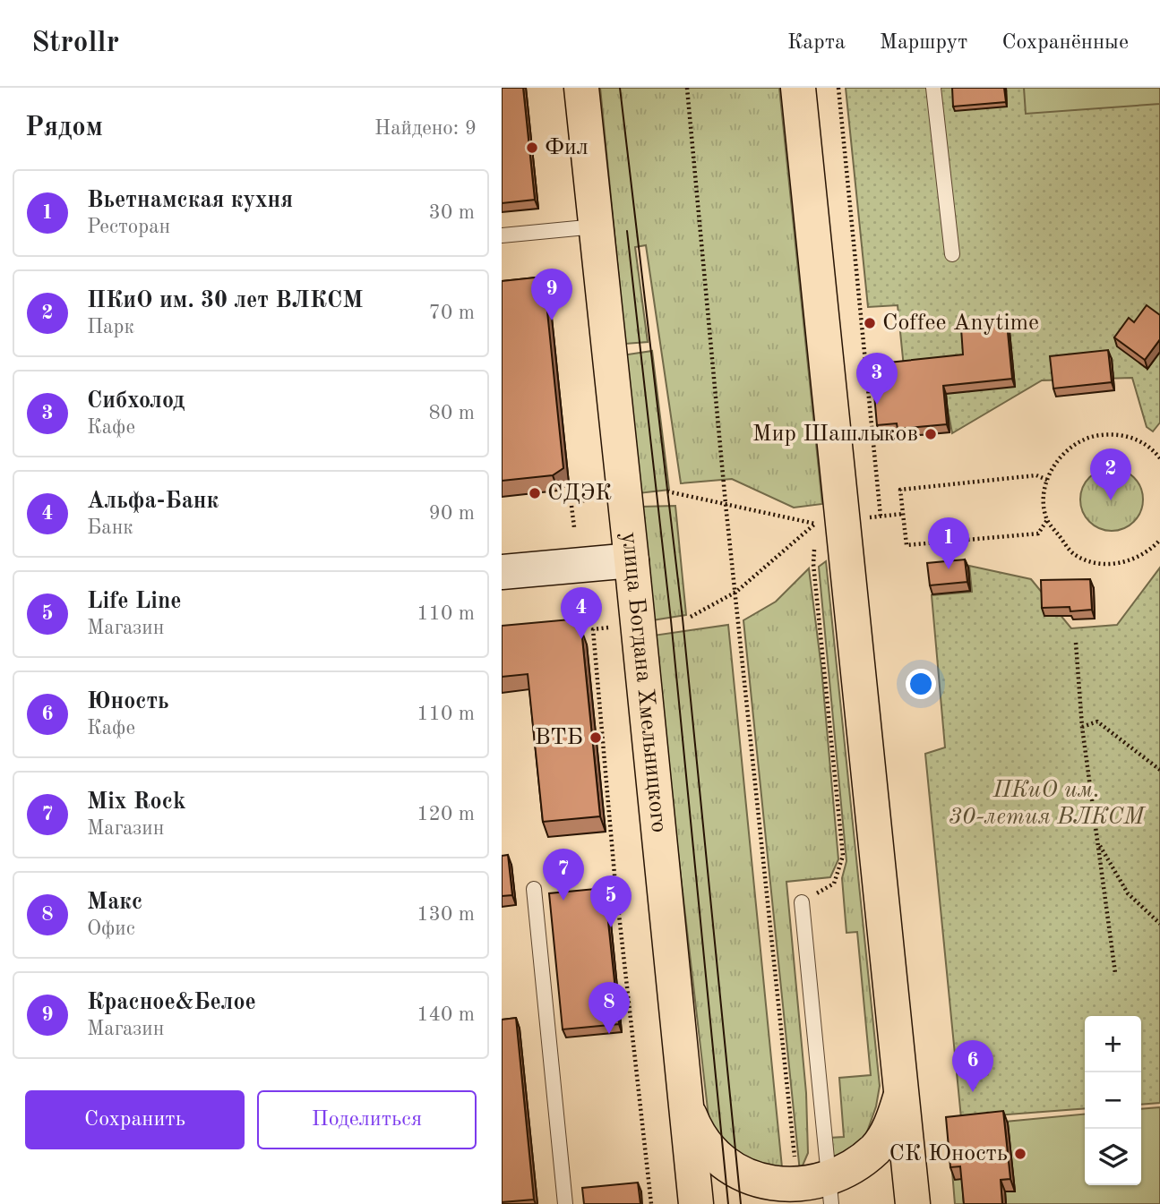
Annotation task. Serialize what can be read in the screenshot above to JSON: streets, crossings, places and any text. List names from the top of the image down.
{
  "streets": {
    "main road": ["улица Богдана Хмельницкого"]
  },
  "parks": ["ПКиО им. 30-летия ВЛКСМ"],
  "places": [
    "Фил",
    "Coffee Anytime",
    "Мир Шашлыков",
    "СДЭК",
    "ВТБ",
    "СК Юность"
  ],
  "page": {
    "header": "Strollr",
    "nav": ["Карта", "Маршрут", "Сохранённые"],
    "heading": ["Рядом", "Найдено: 9"],
    "list": [
      {
        "mark": "1",
        "name": "Вьетнамская кухня",
        "note": "Ресторан",
        "value": "30 m"
      },
      {
        "mark": "2",
        "name": "ПКиО им. 30 лет ВЛКСМ",
        "note": "Парк",
        "value": "70 m"
      },
      {
        "mark": "3",
        "name": "Сибхолод",
        "note": "Кафе",
        "value": "80 m"
      },
      {
        "mark": "4",
        "name": "Альфа-Банк",
        "note": "Банк",
        "value": "90 m"
      },
      {
        "mark": "5",
        "name": "Life Line",
        "note": "Магазин",
        "value": "110 m"
      },
      {
        "mark": "6",
        "name": "Юность",
        "note": "Кафе",
        "value": "110 m"
      },
      {
        "mark": "7",
        "name": "Mix Rock",
        "note": "Магазин",
        "value": "120 m"
      },
      {
        "mark": "8",
        "name": "Макс",
        "note": "Офис",
        "value": "130 m"
      },
      {
        "mark": "9",
        "name": "Красное&Белое",
        "note": "Магазин",
        "value": "140 m"
      }
    ],
    "pins": [
      "9",
      "3",
      "2",
      "1",
      "4",
      "7",
      "5",
      "8",
      "6"
    ],
    "map_buttons": ["+", "−"],
    "buttons": ["Сохранить", "Поделиться"]
  }
}
